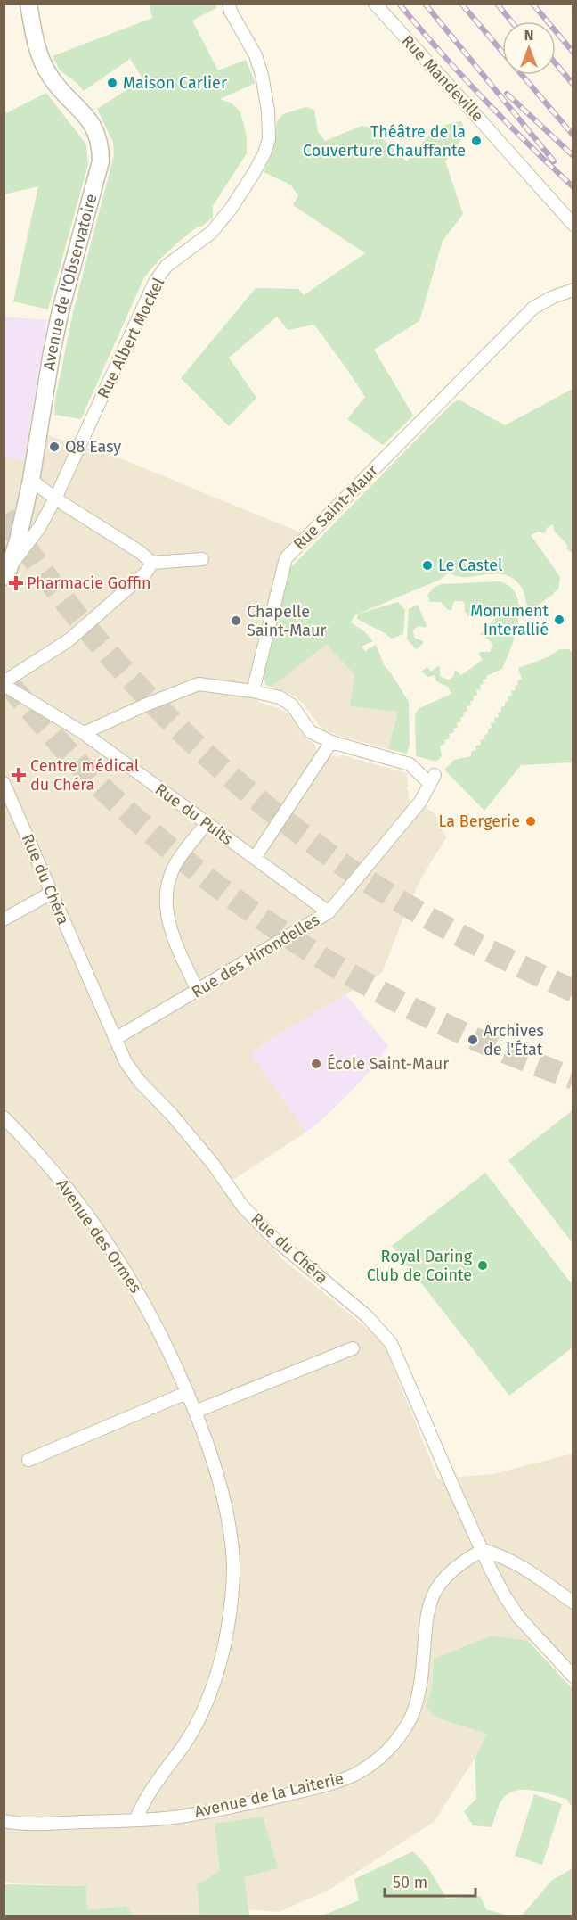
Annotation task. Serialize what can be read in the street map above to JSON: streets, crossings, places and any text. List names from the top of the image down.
{
  "streets": {
    "street": [
      "Rue Mandeville",
      "Avenue de l'Observatoire",
      "Rue Albert Mockel",
      "Rue Saint-Maur",
      "Rue du Puits",
      "Rue du Chéra",
      "Rue des Hirondelles",
      "Avenue des Ormes",
      "Avenue de la Laiterie"
    ]
  },
  "crossings": [
    ["Avenue de l'Observatoire", "Rue Albert Mockel"],
    ["Rue du Puits", "Rue des Hirondelles"],
    ["Rue du Chéra", "Rue des Hirondelles"],
    ["Rue du Chéra", "Avenue de la Laiterie"],
    ["Avenue des Ormes", "Avenue de la Laiterie"]
  ],
  "places": {
    "other": [
      "Maison Carlier",
      "Théâtre de la Couverture Chauffante",
      "Q8 Easy",
      "Le Castel",
      "Monument Interallié",
      "Chapelle Saint-Maur",
      "La Bergerie",
      "Archives de l'État",
      "École Saint-Maur",
      "Royal Daring Club de Cointe"
    ],
    "health": ["Pharmacie Goffin", "Centre médical du Chéra"]
  },
  "scale_bar": "50 m",
  "north": "top"
}
